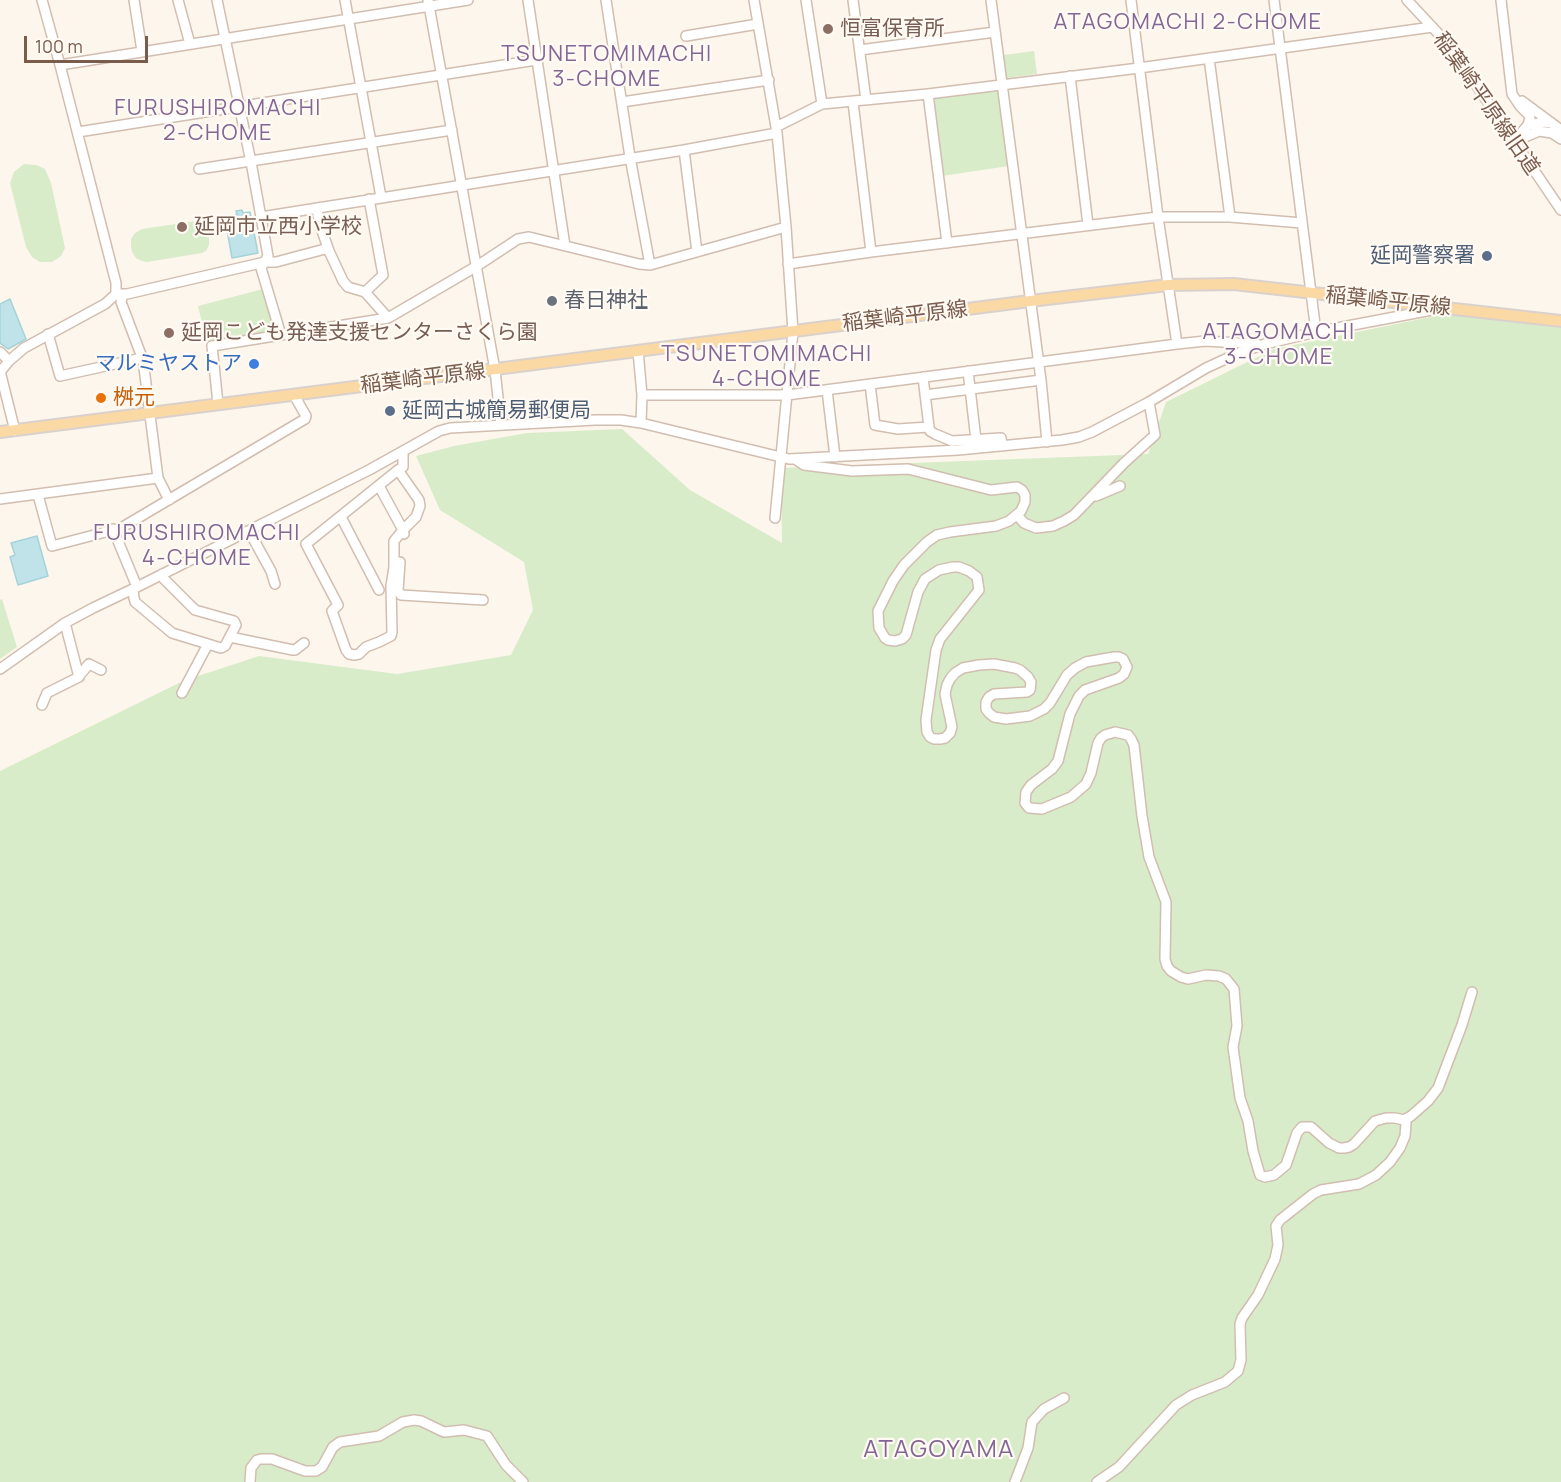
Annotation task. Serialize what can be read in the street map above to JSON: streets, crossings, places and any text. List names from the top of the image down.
{
  "streets": {
    "main road": ["稲葉崎平原線"],
    "street": ["稲葉崎平原線旧道"]
  },
  "districts": [
    "ATAGOMACHI 2-CHOME",
    "TSUNETOMIMACHI 3-CHOME",
    "FURUSHIROMACHI 2-CHOME",
    "ATAGOMACHI 3-CHOME",
    "TSUNETOMIMACHI 4-CHOME",
    "FURUSHIROMACHI 4-CHOME",
    "ATAGOYAMA"
  ],
  "places": [
    "恒富保育所",
    "延岡市立西小学校",
    "延岡警察署",
    "春日神社",
    "延岡こども発達支援センターさくら園",
    "マルミヤストア",
    "桝元",
    "延岡古城簡易郵便局"
  ],
  "scale_bar": "100 m"
}
